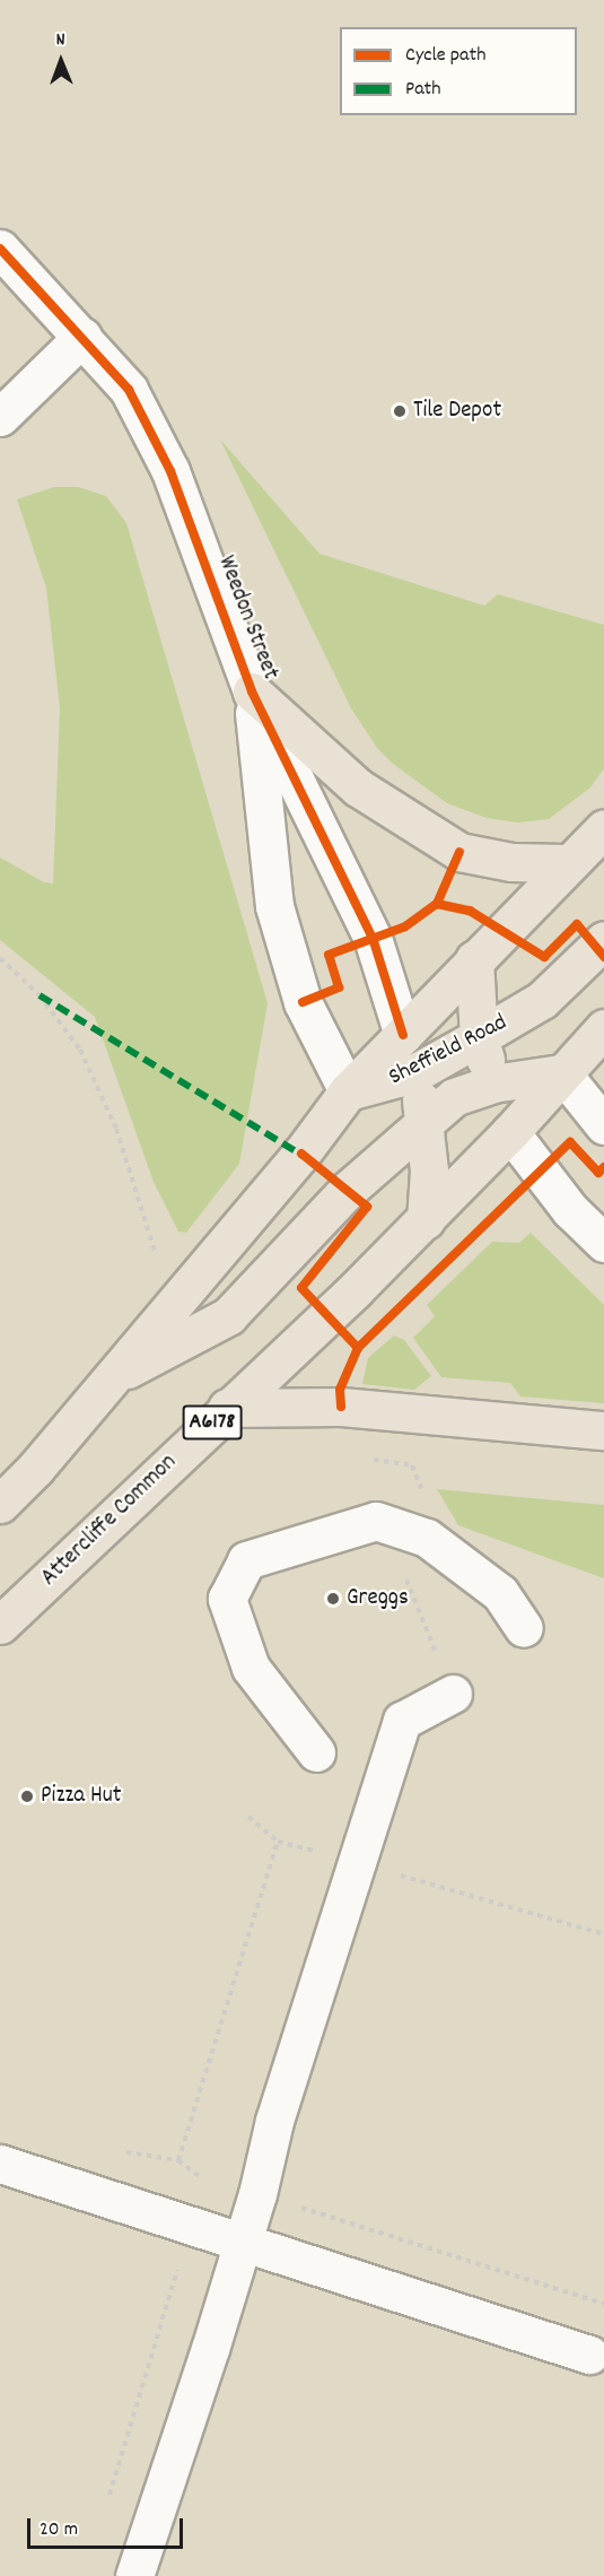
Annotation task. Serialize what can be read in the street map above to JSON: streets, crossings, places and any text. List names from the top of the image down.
{
  "streets": {
    "main road": ["Sheffield Road", "A6178", "Attercliffe Common"],
    "street": ["Weedon Street"]
  },
  "crossings": [
    ["Weedon Street", "Sheffield Road"],
    ["A6178", "Attercliffe Common"]
  ],
  "places": ["Tile Depot", "Greggs", "Pizza Hut"],
  "legend": ["Cycle path", "Path"],
  "scale_bar": "20 m",
  "north": "top"
}
